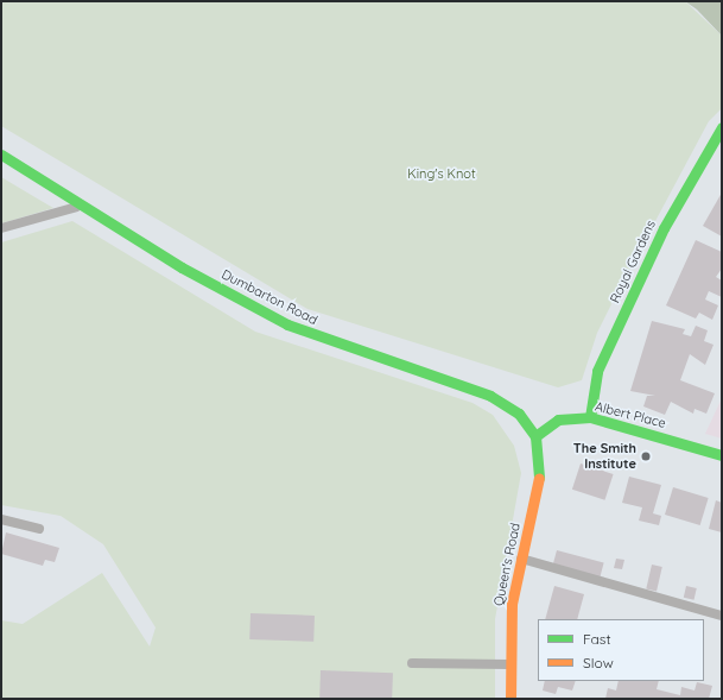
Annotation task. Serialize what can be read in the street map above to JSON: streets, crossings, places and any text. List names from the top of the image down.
{
  "streets": {
    "main road": [
      "Royal Gardens",
      "Dumbarton Road",
      "Albert Place",
      "Queen's Road"
    ]
  },
  "crossings": [
    ["Royal Gardens", "Albert Place"],
    ["Dumbarton Road", "Albert Place"],
    ["Dumbarton Road", "Queen's Road"],
    ["Albert Place", "Queen's Road"]
  ],
  "parks": ["King's Knot"],
  "places": ["The Smith Institute"],
  "legend": ["Fast", "Slow"]
}
